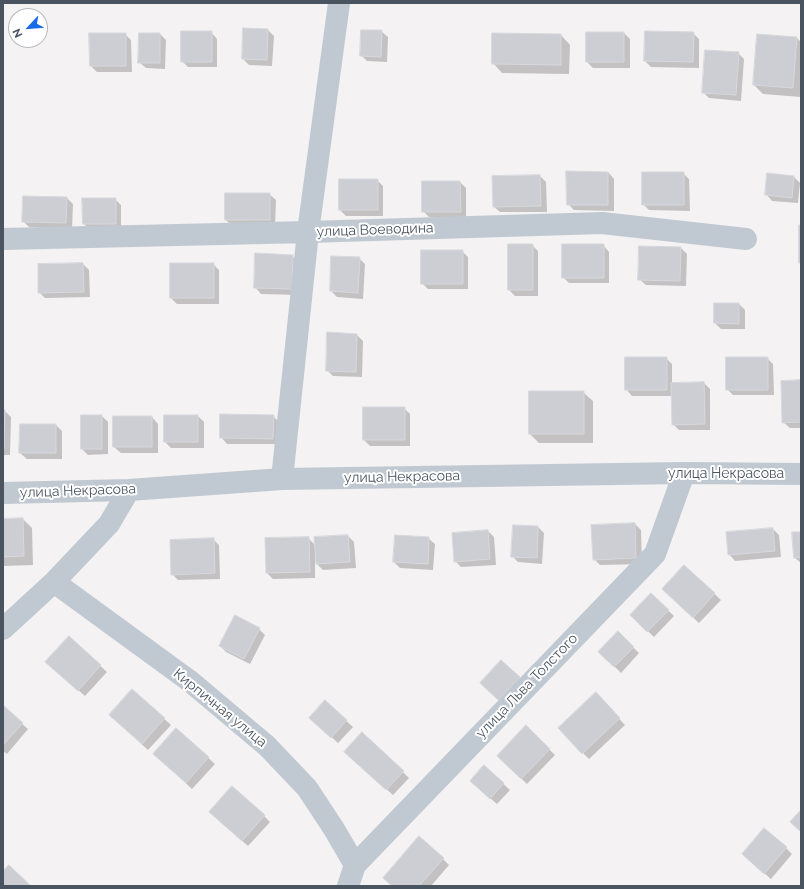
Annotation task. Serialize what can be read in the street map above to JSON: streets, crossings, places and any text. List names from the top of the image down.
{
  "streets": {
    "street": [
      "улица Воеводина",
      "улица Некрасова",
      "улица Льва Толстого",
      "Кирпичная улица"
    ]
  },
  "crossings": [
    ["улица Некрасова", "улица Льва Толстого"],
    ["улица Льва Толстого", "Кирпичная улица"]
  ],
  "north": "bottom left"
}
